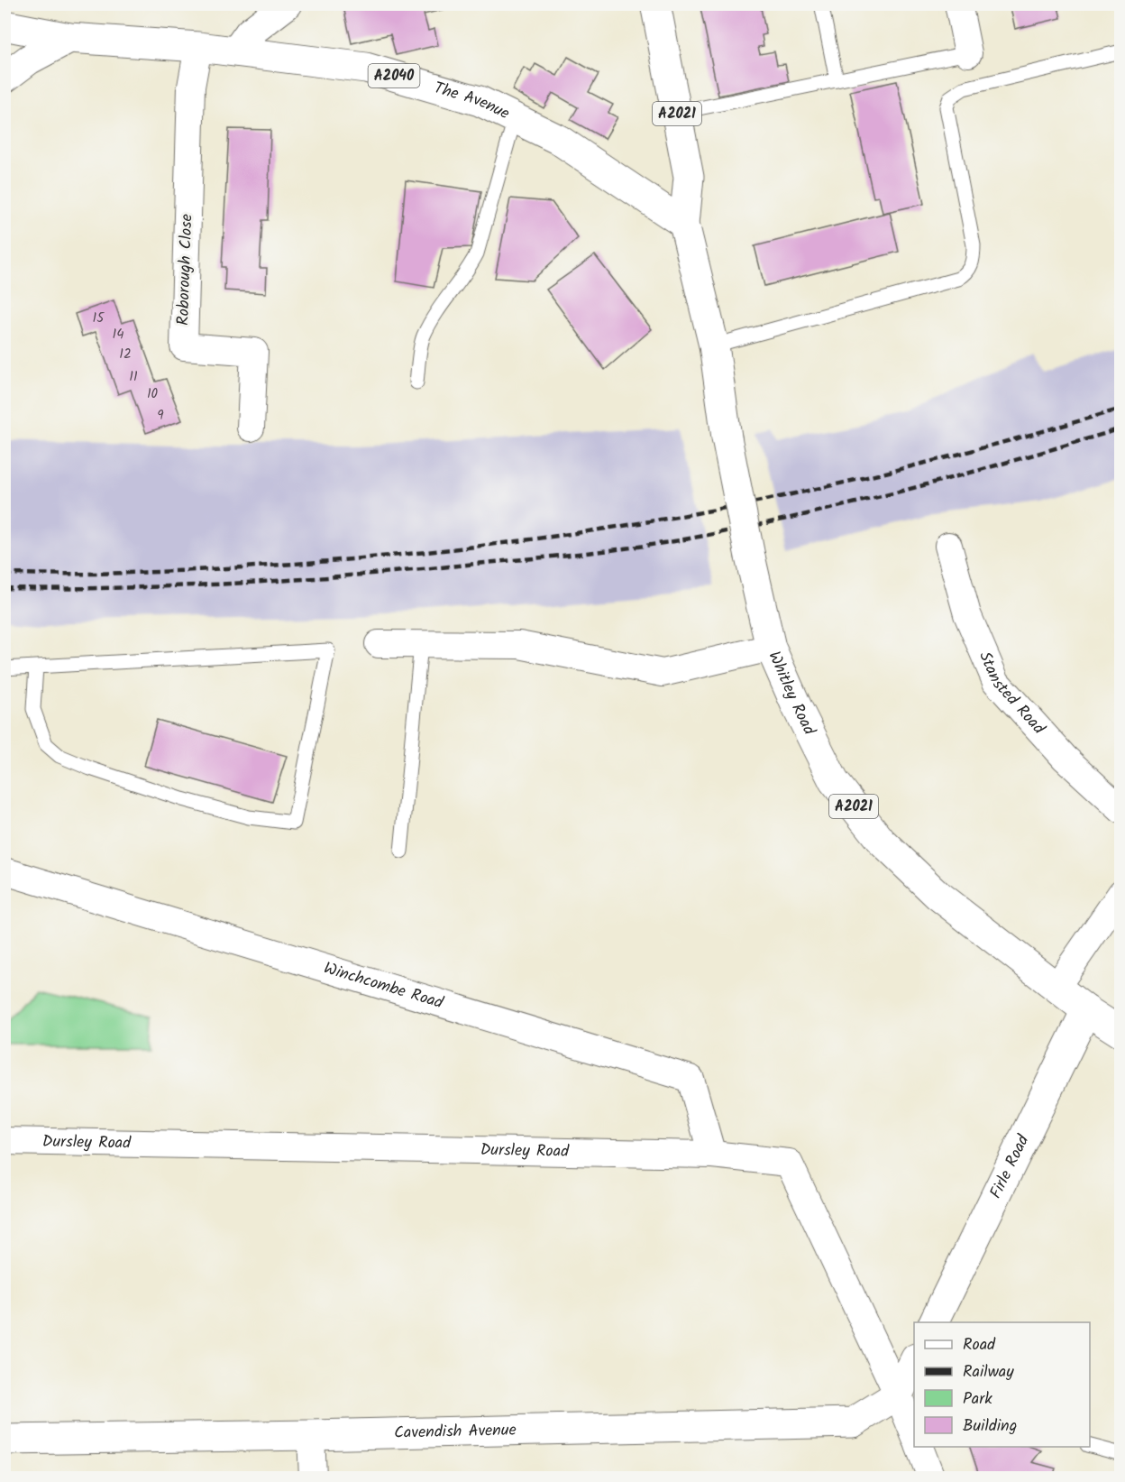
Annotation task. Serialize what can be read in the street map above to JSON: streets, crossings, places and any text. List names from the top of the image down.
{
  "streets": {
    "main road": [
      "A2040",
      "The Avenue",
      "A2021",
      "Whitley Road",
      "Firle Road",
      "Cavendish Avenue"
    ],
    "street": [
      "Roborough Close",
      "Stansted Road",
      "Winchcombe Road",
      "Dursley Road"
    ]
  },
  "crossings": [
    ["The Avenue", "A2021"],
    ["The Avenue", "Roborough Close"],
    ["The Avenue", "Whitley Road"],
    ["A2021", "Whitley Road"],
    ["Whitley Road", "Firle Road"],
    ["Winchcombe Road", "Dursley Road"],
    ["Dursley Road", "Cavendish Avenue"]
  ],
  "house_numbers": [
    "15",
    "14",
    "12",
    "11",
    "10",
    "9"
  ],
  "legend": [
    "Road",
    "Railway",
    "Park",
    "Building"
  ]
}
